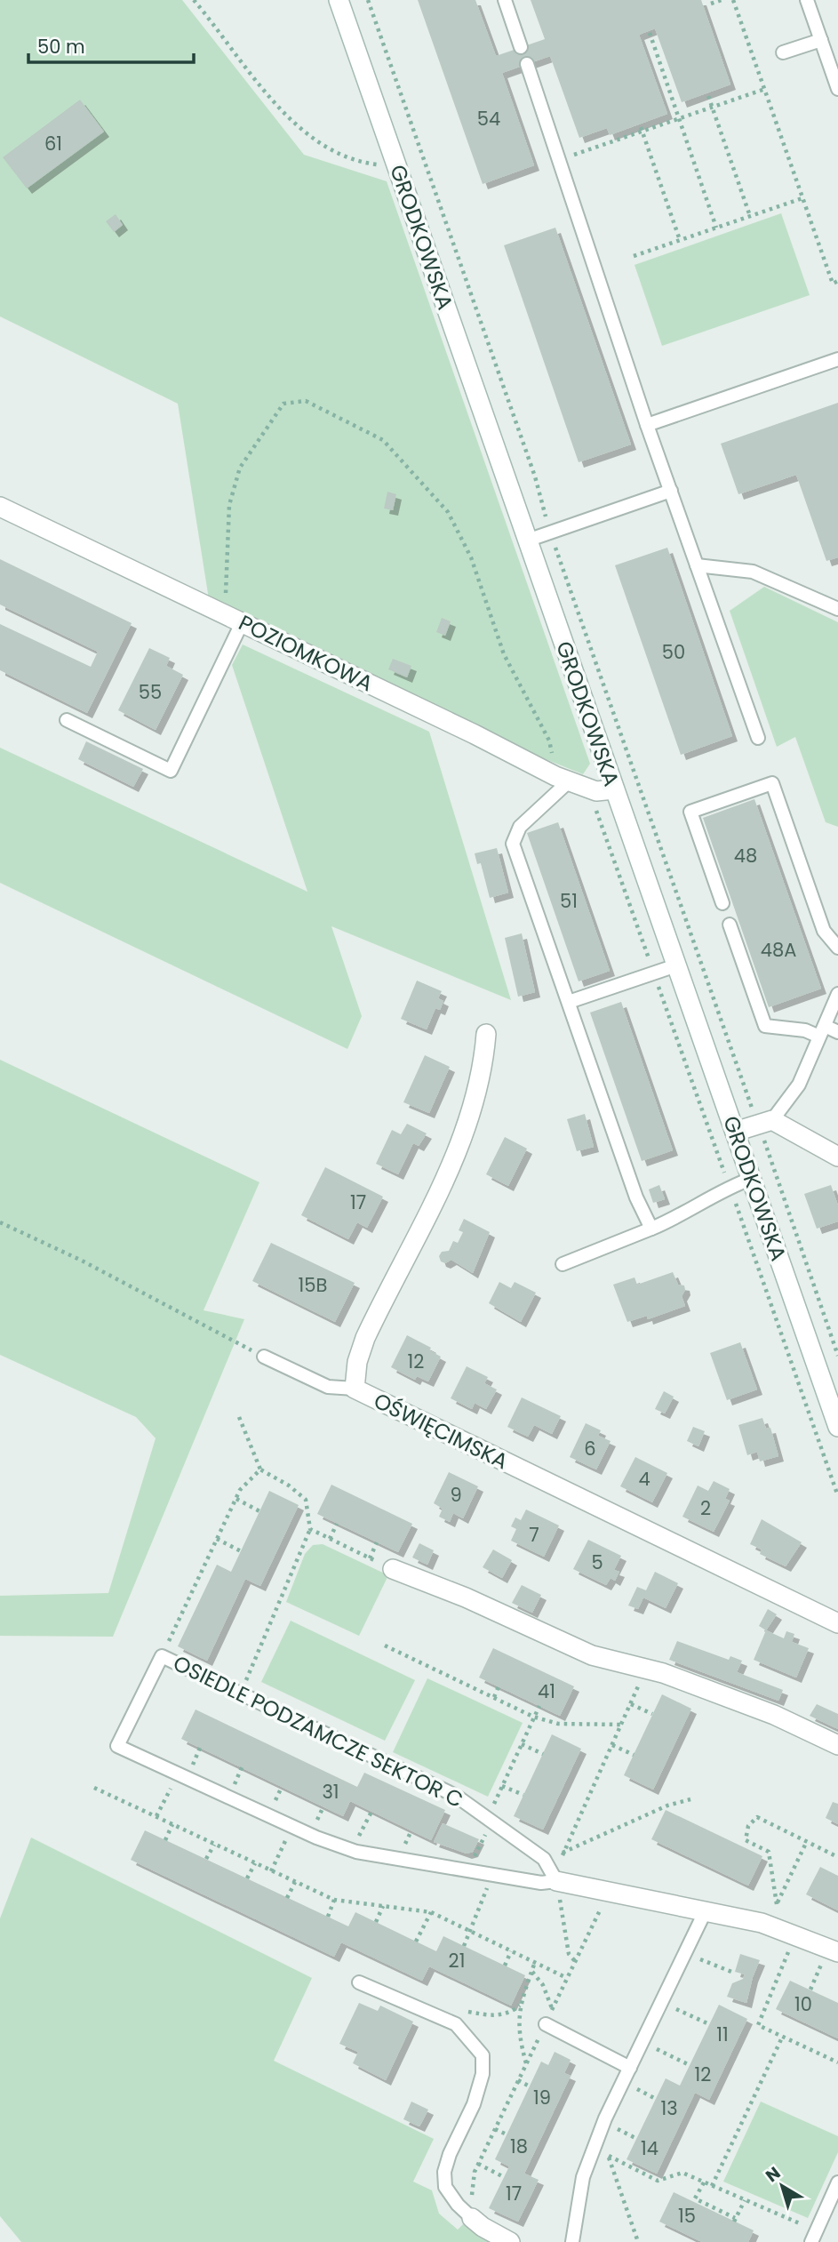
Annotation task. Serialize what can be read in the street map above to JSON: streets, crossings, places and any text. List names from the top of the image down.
{
  "streets": {
    "street": ["GRODKOWSKA", "POZIOMKOWA", "OŚWIĘCIMSKA"],
    "lane": ["OSIEDLE PODZAMCZE SEKTOR C"]
  },
  "crossings": [
    ["GRODKOWSKA", "POZIOMKOWA"]
  ],
  "house_numbers": [
    "54",
    "61",
    "50",
    "55",
    "48",
    "51",
    "48A",
    "17",
    "15B",
    "12",
    "6",
    "4",
    "9",
    "2",
    "7",
    "5",
    "41",
    "31",
    "21",
    "10",
    "11",
    "12",
    "19",
    "13",
    "18",
    "14",
    "17",
    "15"
  ],
  "scale_bar": "50 m",
  "north": "top left"
}
